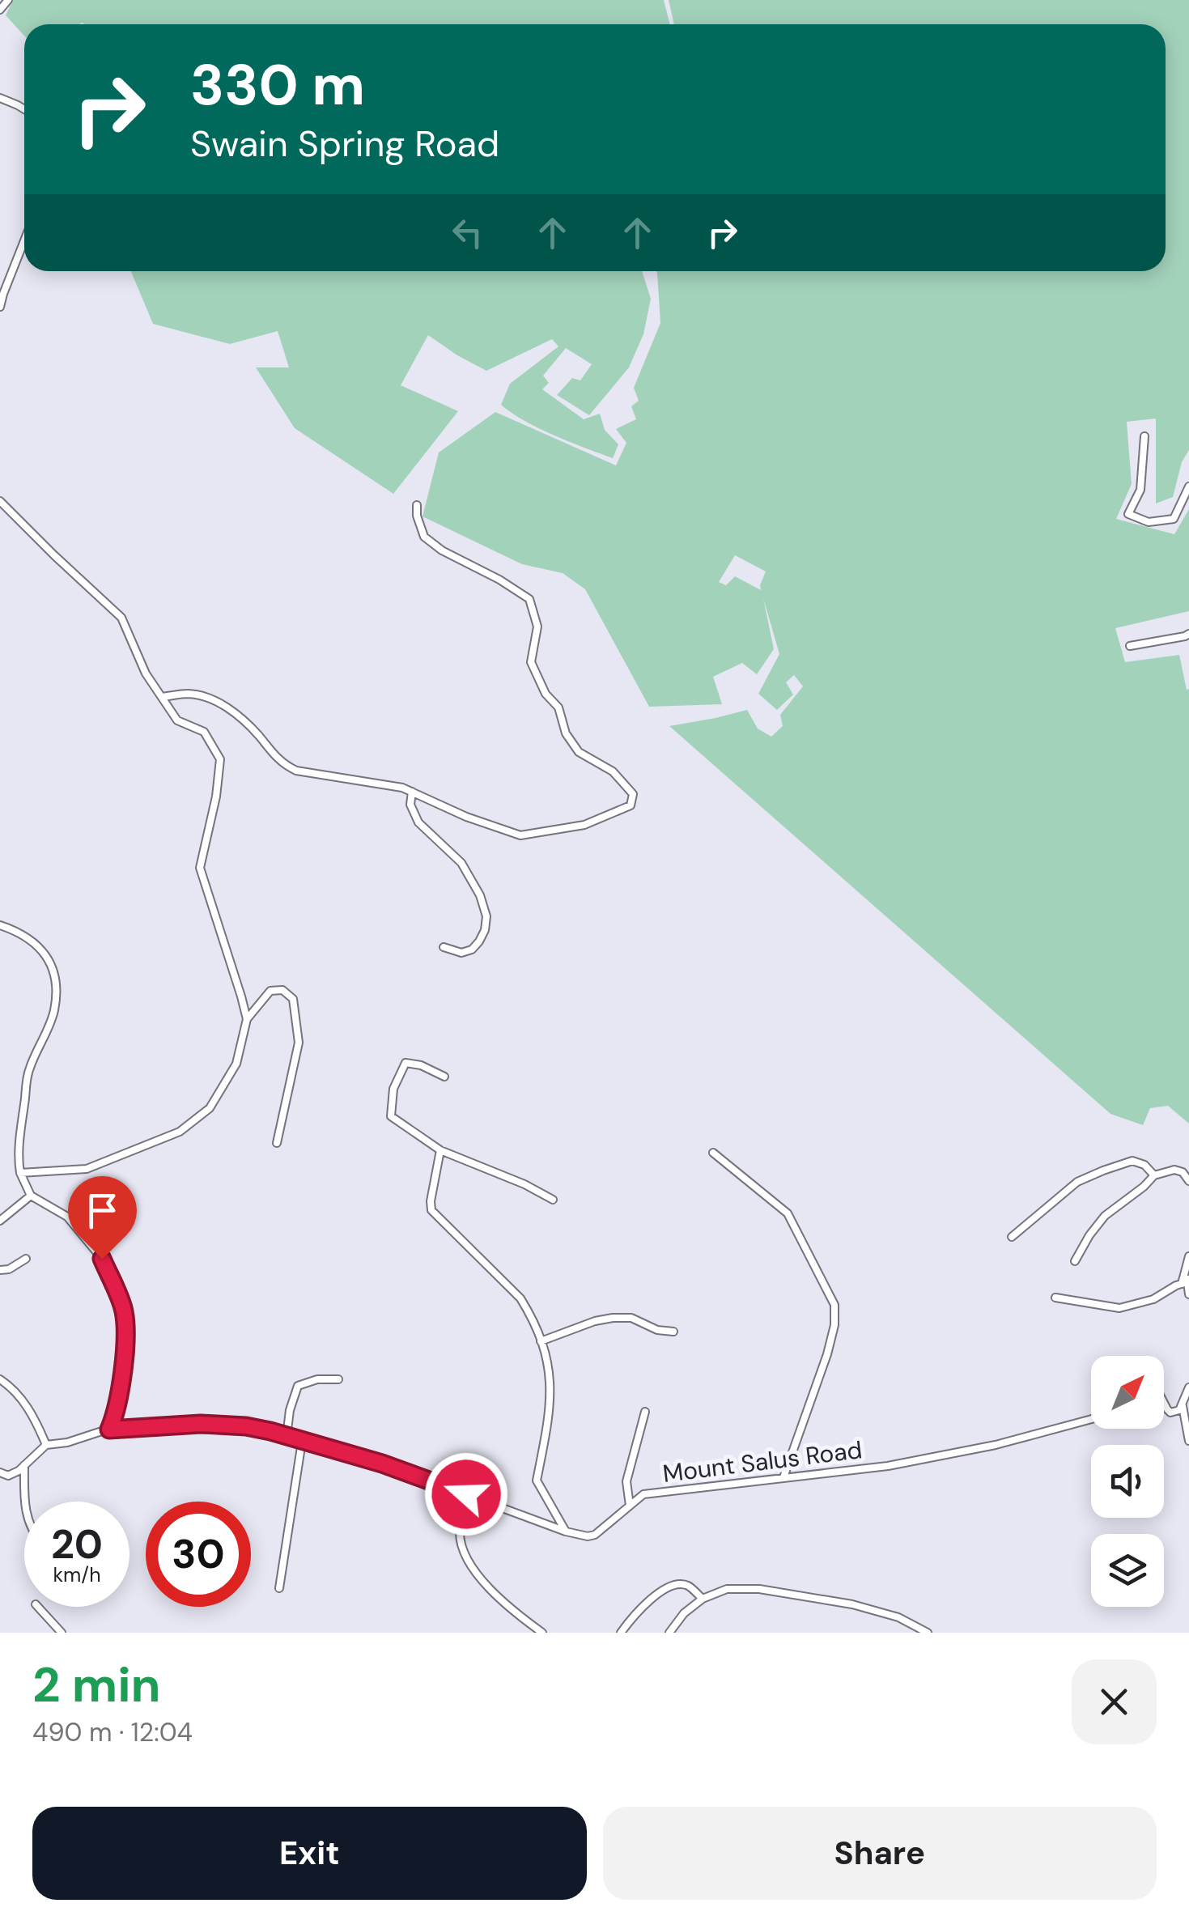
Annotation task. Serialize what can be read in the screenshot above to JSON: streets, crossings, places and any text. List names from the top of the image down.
{
  "streets": {
    "street": ["Mount Salus Road"]
  },
  "north": "top right",
  "page": {
    "turn": ["330 m", "Swain Spring Road"],
    "speed": "20 km/h",
    "limit": "30",
    "heading": ["2 min", "490 m · 12:04"],
    "buttons": ["Exit", "Share"]
  }
}
